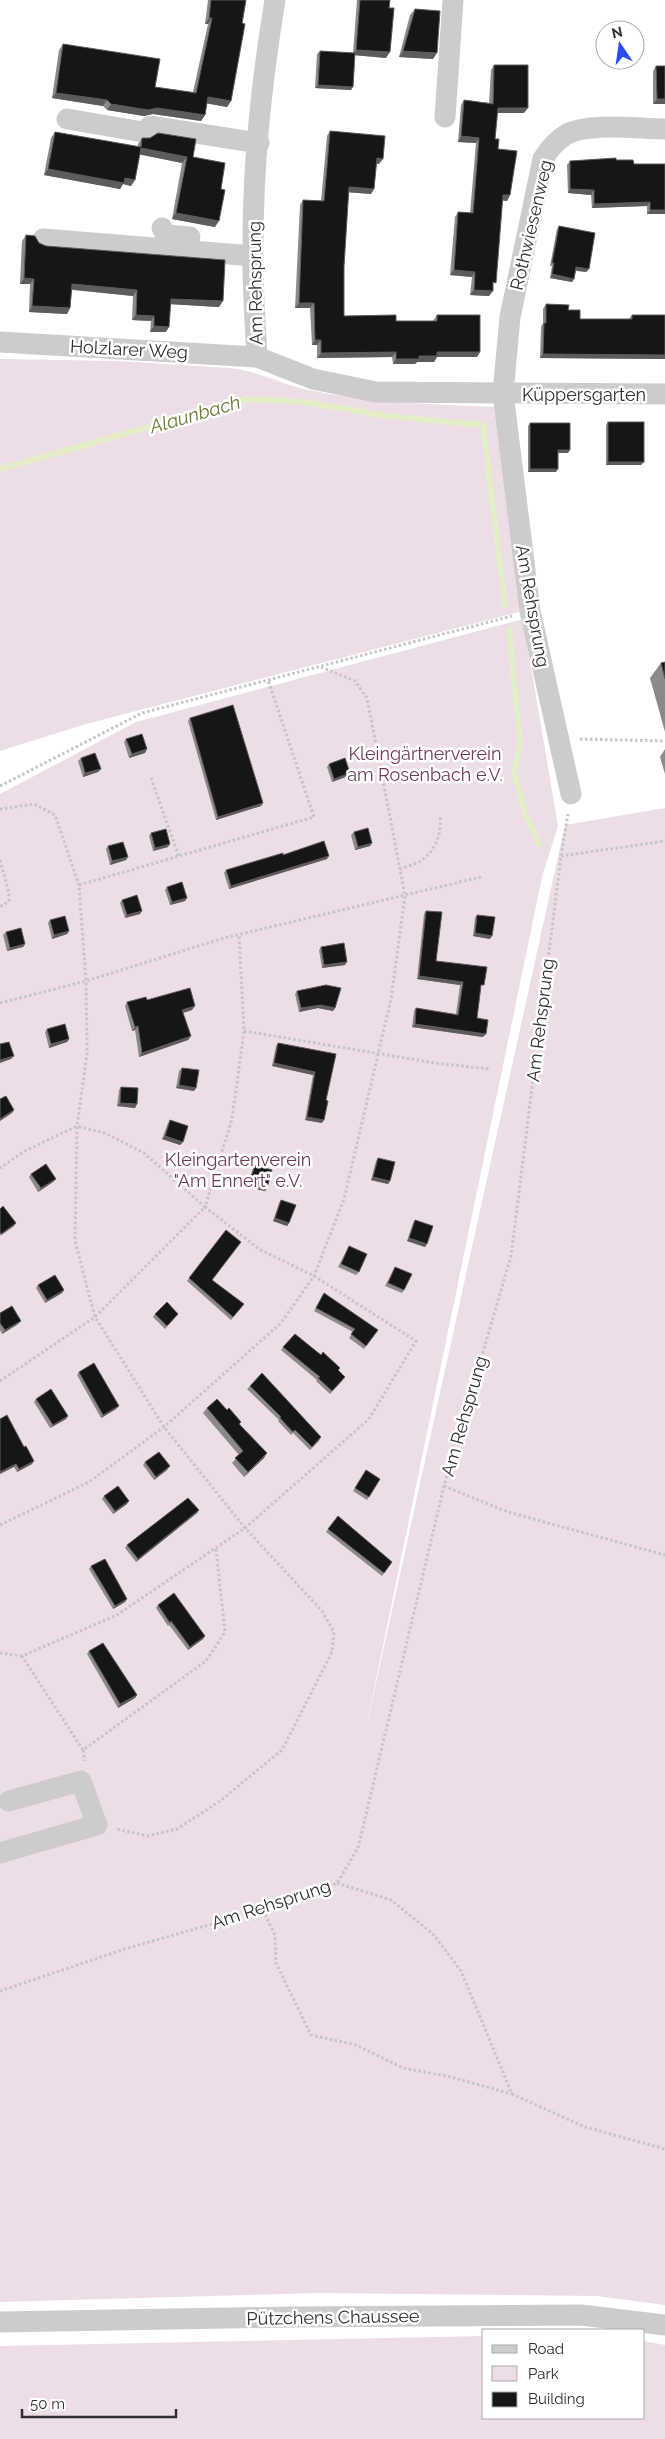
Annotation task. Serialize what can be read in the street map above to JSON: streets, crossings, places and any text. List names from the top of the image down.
{
  "streets": {
    "street": [
      "Rothwiesenweg",
      "Am Rehsprung",
      "Holzlarer Weg",
      "Küppersgarten",
      "Pützchens Chaussee"
    ]
  },
  "crossings": [
    ["Rothwiesenweg", "Am Rehsprung"],
    ["Rothwiesenweg", "Küppersgarten"],
    ["Am Rehsprung", "Holzlarer Weg"],
    ["Am Rehsprung", "Küppersgarten"]
  ],
  "water": ["Alaunbach"],
  "parks": ["Kleingärtnerverein am Rosenbach e.V.", "Kleingartenverein \"Am Ennert\" e.V."],
  "legend": ["Road", "Park", "Building"],
  "scale_bar": "50 m",
  "north": "top"
}
